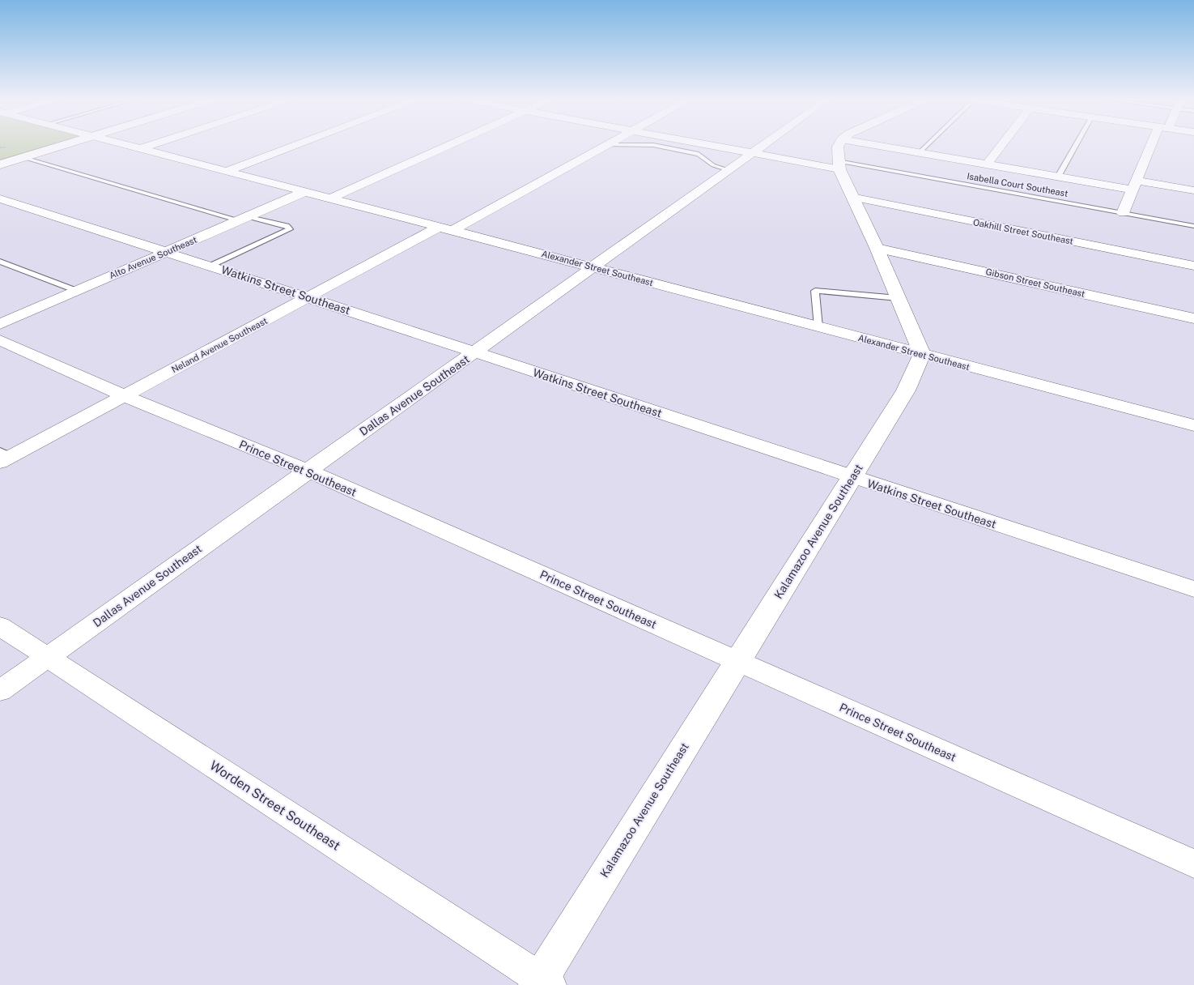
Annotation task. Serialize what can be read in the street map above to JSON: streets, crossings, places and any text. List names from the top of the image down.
{
  "streets": {
    "street": [
      "Oakhill Street Southeast",
      "Alto Avenue Southeast",
      "Alexander Street Southeast",
      "Gibson Street Southeast",
      "Watkins Street Southeast",
      "Neland Avenue Southeast",
      "Dallas Avenue Southeast",
      "Prince Street Southeast",
      "Kalamazoo Avenue Southeast",
      "Worden Street Southeast"
    ],
    "lane": ["Isabella Court Southeast"]
  },
  "crossings": [
    ["Alto Avenue Southeast", "Alexander Street Southeast"],
    ["Alto Avenue Southeast", "Watkins Street Southeast"],
    ["Alexander Street Southeast", "Neland Avenue Southeast"],
    ["Alexander Street Southeast", "Dallas Avenue Southeast"],
    ["Alexander Street Southeast", "Kalamazoo Avenue Southeast"],
    ["Watkins Street Southeast", "Neland Avenue Southeast"],
    ["Watkins Street Southeast", "Dallas Avenue Southeast"],
    ["Watkins Street Southeast", "Kalamazoo Avenue Southeast"],
    ["Neland Avenue Southeast", "Prince Street Southeast"],
    ["Dallas Avenue Southeast", "Prince Street Southeast"],
    ["Dallas Avenue Southeast", "Worden Street Southeast"],
    ["Prince Street Southeast", "Kalamazoo Avenue Southeast"],
    ["Kalamazoo Avenue Southeast", "Worden Street Southeast"]
  ]
}
